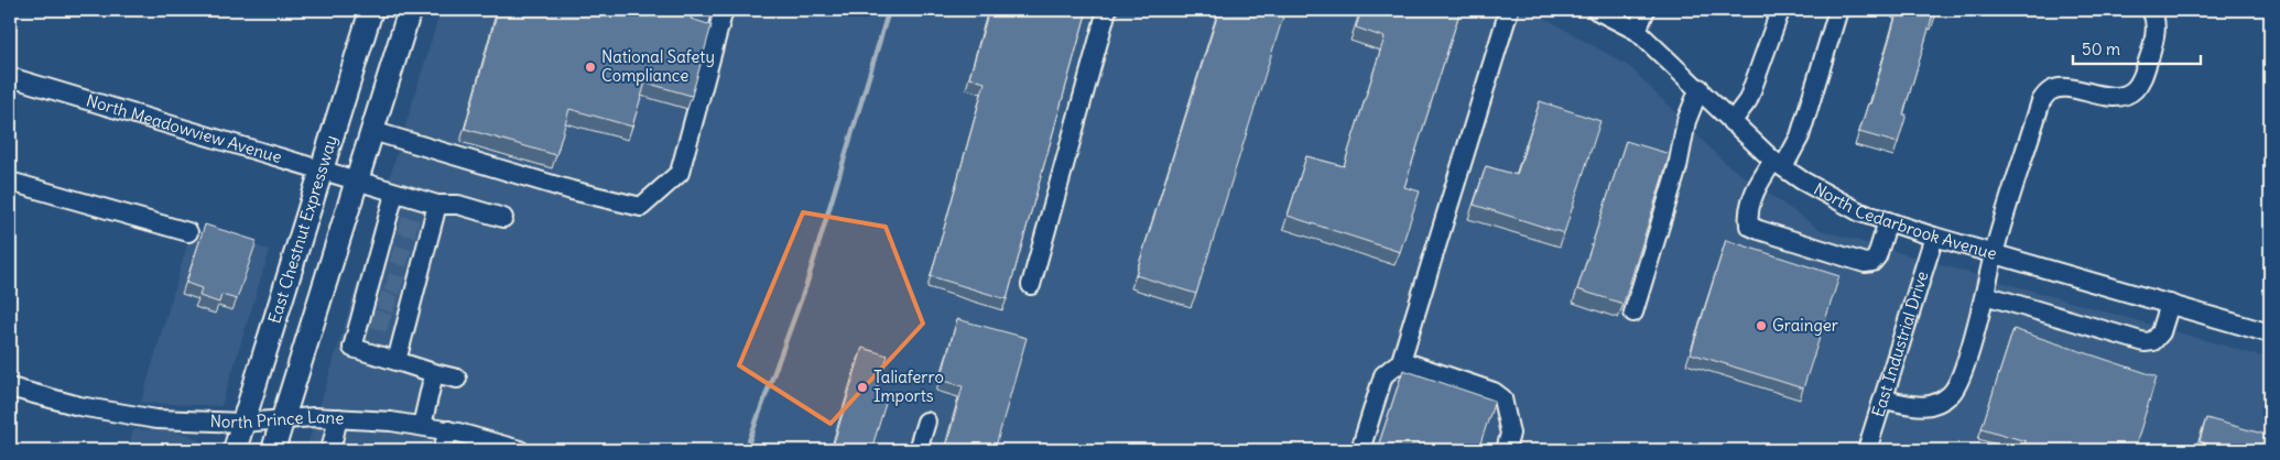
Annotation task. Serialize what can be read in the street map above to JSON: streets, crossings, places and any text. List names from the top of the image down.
{
  "streets": {
    "main road": ["East Chestnut Expressway"],
    "street": [
      "North Meadowview Avenue",
      "North Cedarbrook Avenue",
      "East Industrial Drive",
      "North Prince Lane"
    ]
  },
  "crossings": [
    ["North Meadowview Avenue", "East Chestnut Expressway"],
    ["North Cedarbrook Avenue", "East Industrial Drive"],
    ["East Chestnut Expressway", "North Prince Lane"]
  ],
  "places": ["National Safety Compliance", "Grainger", "Taliaferro Imports"],
  "scale_bar": "50 m"
}
